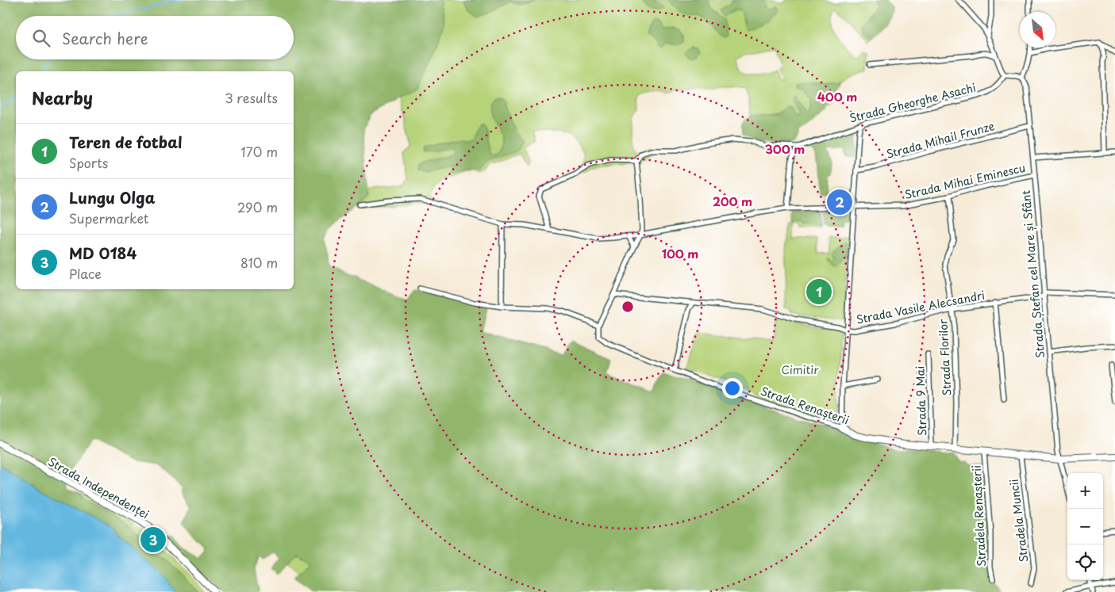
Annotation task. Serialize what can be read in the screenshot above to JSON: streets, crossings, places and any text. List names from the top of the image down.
{
  "streets": {
    "street": [
      "Strada Gheorghe Asachi",
      "Strada Mihail Frunze",
      "Strada Mihai Eminescu",
      "Strada Ștefan cel Mare și Sfânt",
      "Strada Vasile Alecsandri",
      "Strada Florilor",
      "Strada 9 Mai",
      "Strada Renașterii",
      "Strada Independenței",
      "Stradela Renașterii",
      "Stradela Muncii"
    ]
  },
  "crossings": [
    ["Strada Mihail Frunze", "Strada Ștefan cel Mare și Sfânt"],
    ["Strada Mihai Eminescu", "Strada Ștefan cel Mare și Sfânt"],
    ["Strada Mihai Eminescu", "Strada Florilor"],
    ["Strada Ștefan cel Mare și Sfânt", "Strada Vasile Alecsandri"],
    ["Strada Ștefan cel Mare și Sfânt", "Strada Renașterii"],
    ["Strada Vasile Alecsandri", "Strada Florilor"],
    ["Strada Florilor", "Strada Renașterii"],
    ["Strada 9 Mai", "Strada Renașterii"],
    ["Strada Renașterii", "Stradela Renașterii"],
    ["Strada Renașterii", "Stradela Muncii"]
  ],
  "parks": ["Cimitir"],
  "north": "bottom right",
  "page": {
    "search": "Search here",
    "heading": ["Nearby", "3 results"],
    "list": [
      {
        "mark": "1",
        "name": "Teren de fotbal",
        "note": "Sports",
        "value": "170 m"
      },
      {
        "mark": "2",
        "name": "Lungu Olga",
        "note": "Supermarket",
        "value": "290 m"
      },
      {
        "mark": "3",
        "name": "MD 0184",
        "note": "Place",
        "value": "810 m"
      }
    ],
    "pins": ["2", "1", "3"],
    "map_buttons": ["+", "−"]
  },
  "rings": [
    "400 m",
    "300 m",
    "200 m",
    "100 m"
  ]
}
